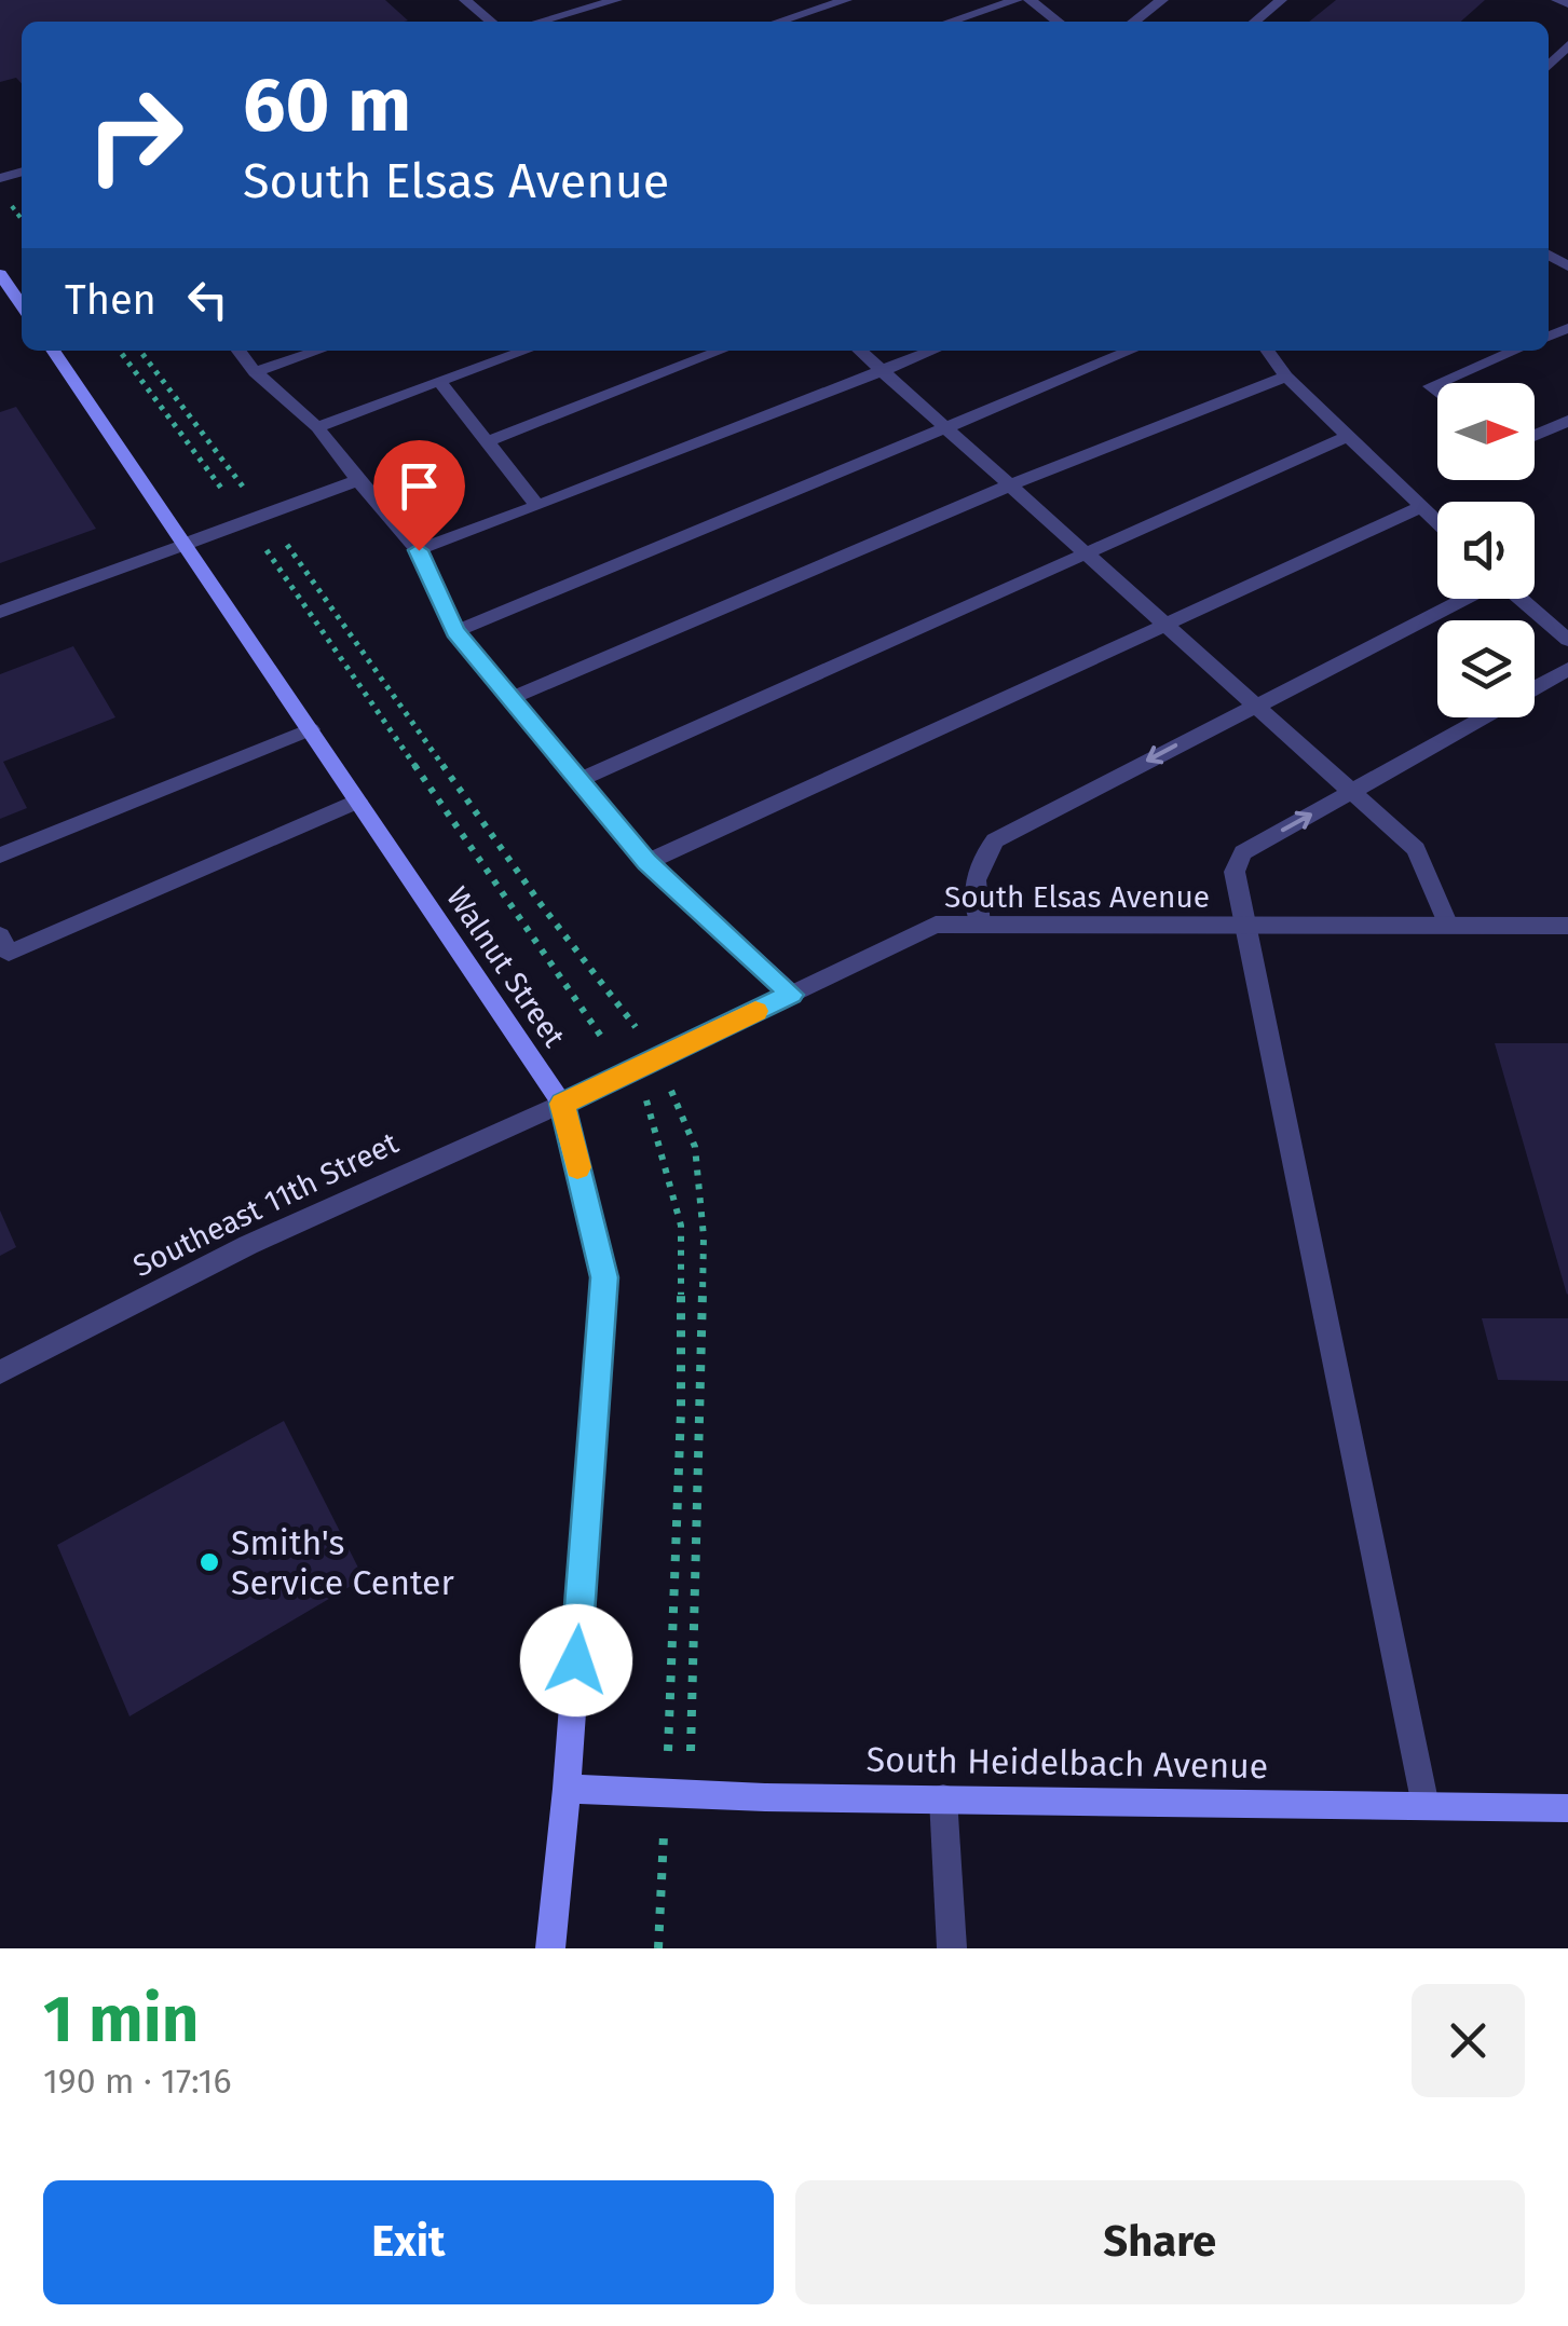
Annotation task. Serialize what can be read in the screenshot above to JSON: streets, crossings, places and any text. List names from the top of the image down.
{
  "streets": {
    "main road": ["Walnut Street", "South Heidelbach Avenue"],
    "street": ["South Elsas Avenue", "Southeast 11th Street"]
  },
  "crossings": [
    ["South Elsas Avenue", "Walnut Street"],
    ["South Elsas Avenue", "Southeast 11th Street"],
    ["Walnut Street", "Southeast 11th Street"],
    ["Walnut Street", "South Heidelbach Avenue"]
  ],
  "places": ["Smith's Service Center"],
  "north": "right",
  "page": {
    "turn": ["60 m", "South Elsas Avenue"],
    "then": "Then",
    "heading": ["1 min", "190 m · 17:16"],
    "buttons": ["Exit", "Share"]
  }
}
